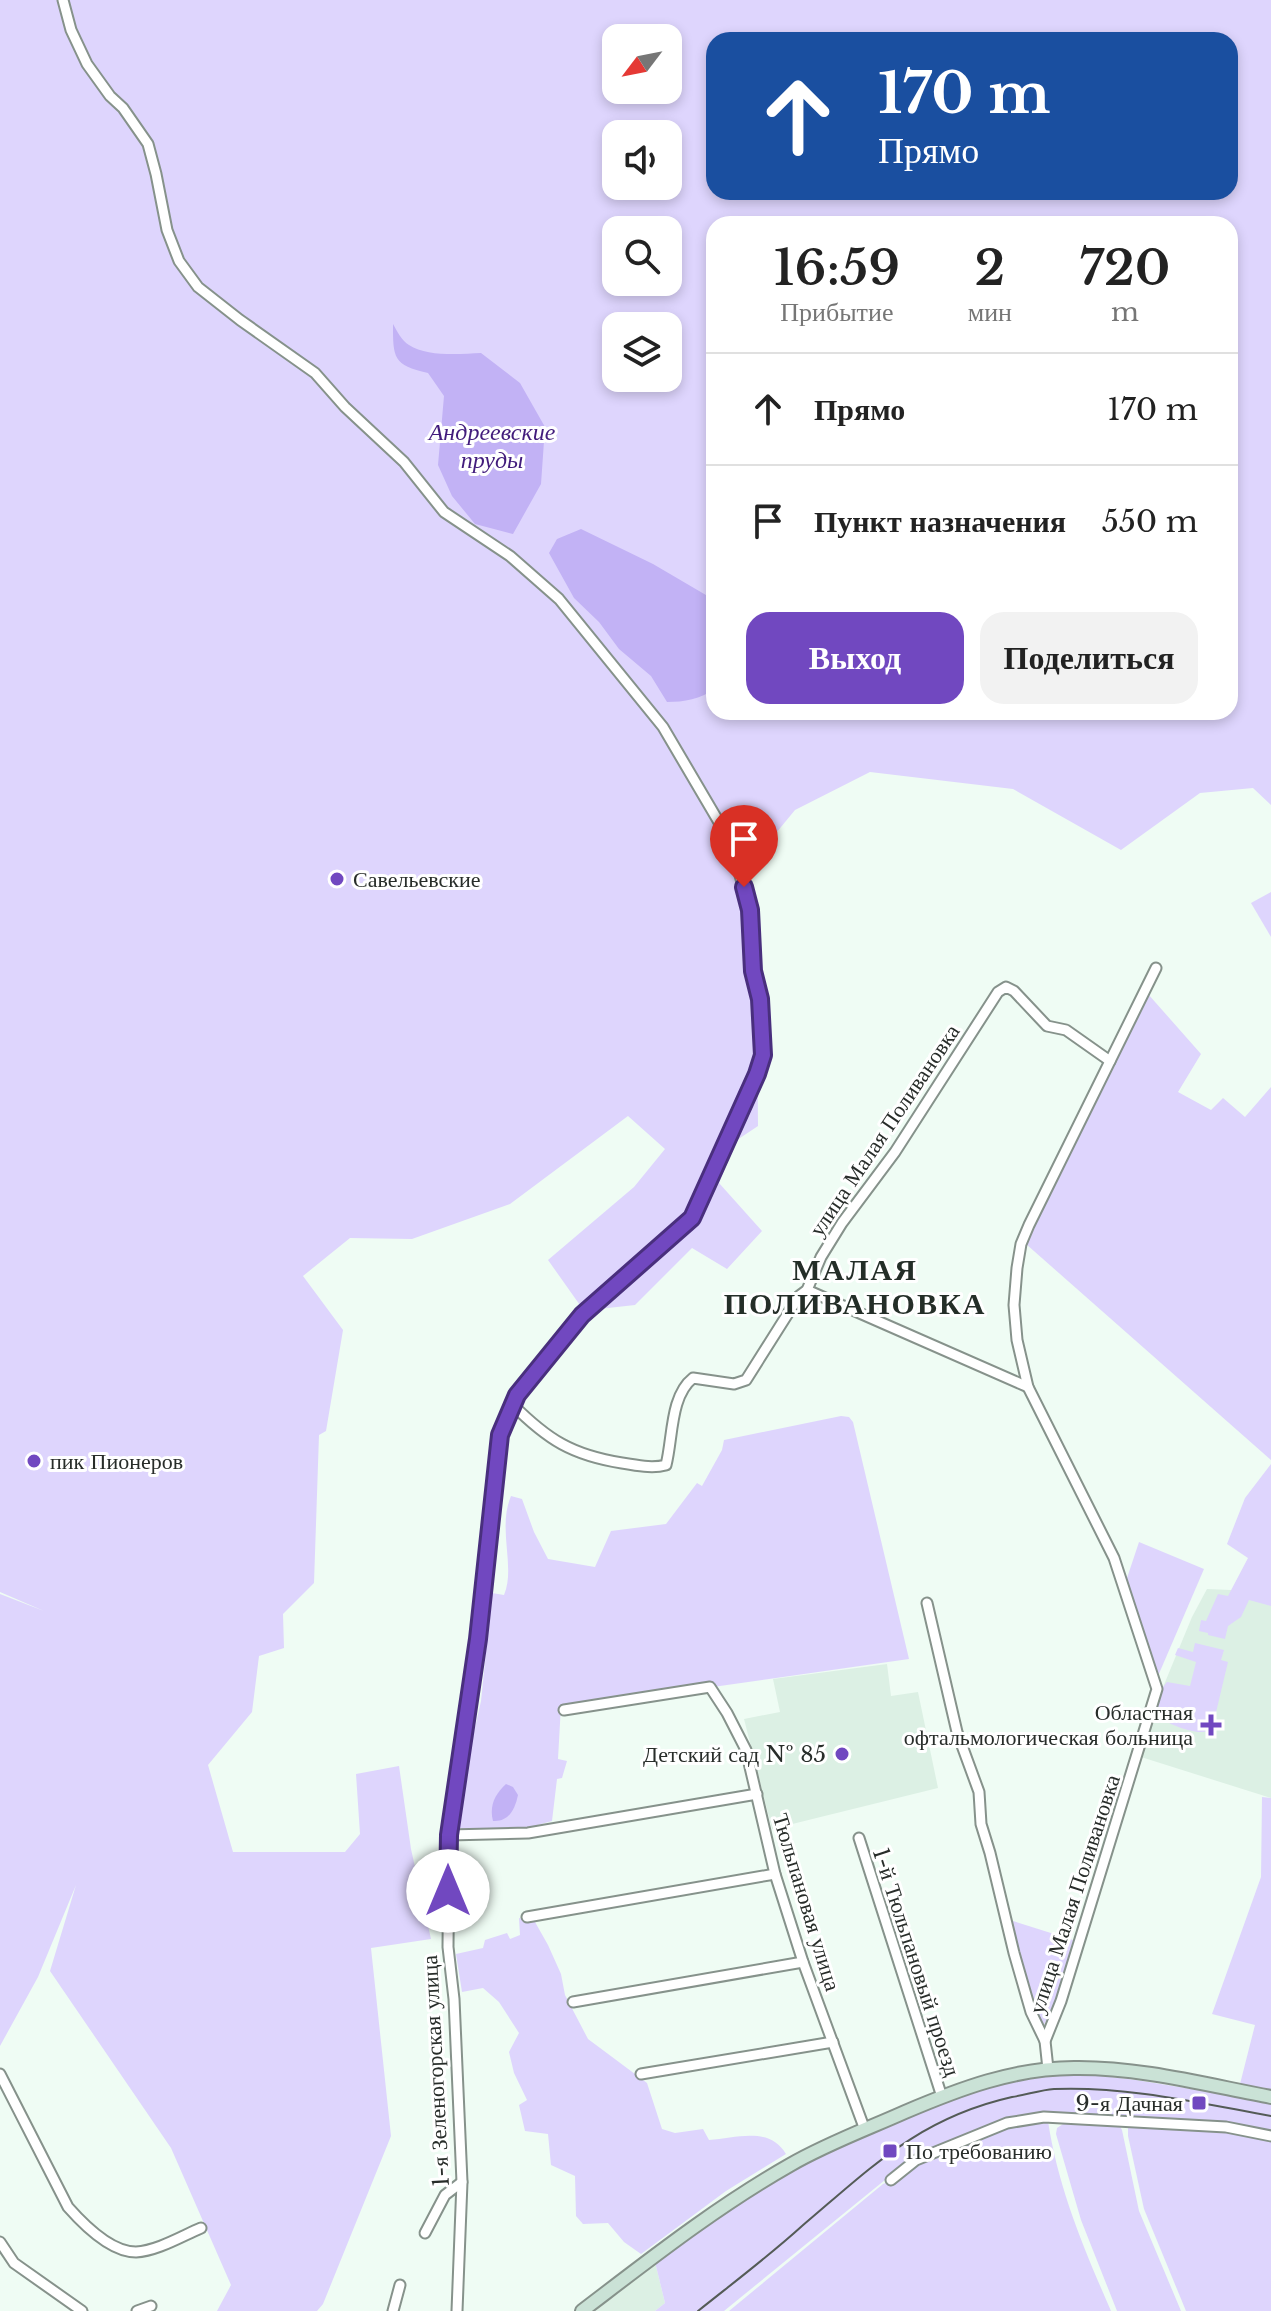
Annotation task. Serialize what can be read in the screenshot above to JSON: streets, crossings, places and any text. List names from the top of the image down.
{
  "streets": {
    "street": [
      "улица Малая Поливановка",
      "Тюльпановая улица",
      "1-й Тюльпановый проезд",
      "1-я Зеленогорская улица"
    ]
  },
  "crossings": [
    ["улица Малая Поливановка", "1-я Зеленогорская улица"]
  ],
  "districts": ["МАЛАЯ ПОЛИВАНОВКА"],
  "water": ["Андреевские пруды"],
  "places": {
    "other": ["Савельевские", "пик Пионеров", "Детский сад № 85"],
    "health": ["Областная офтальмологическая больница"],
    "transit": ["9-я Дачная", "По требованию"]
  },
  "north": "bottom left",
  "page": {
    "turn": ["170 m", "Прямо"],
    "eta": [
      "16:59",
      "Прибытие",
      "2",
      "мин",
      "720",
      "m"
    ],
    "list": [
      {
        "name": "Прямо",
        "value": "170 m"
      },
      {
        "name": "Пункт назначения",
        "value": "550 m"
      }
    ],
    "buttons": ["Выход", "Поделиться"]
  }
}
